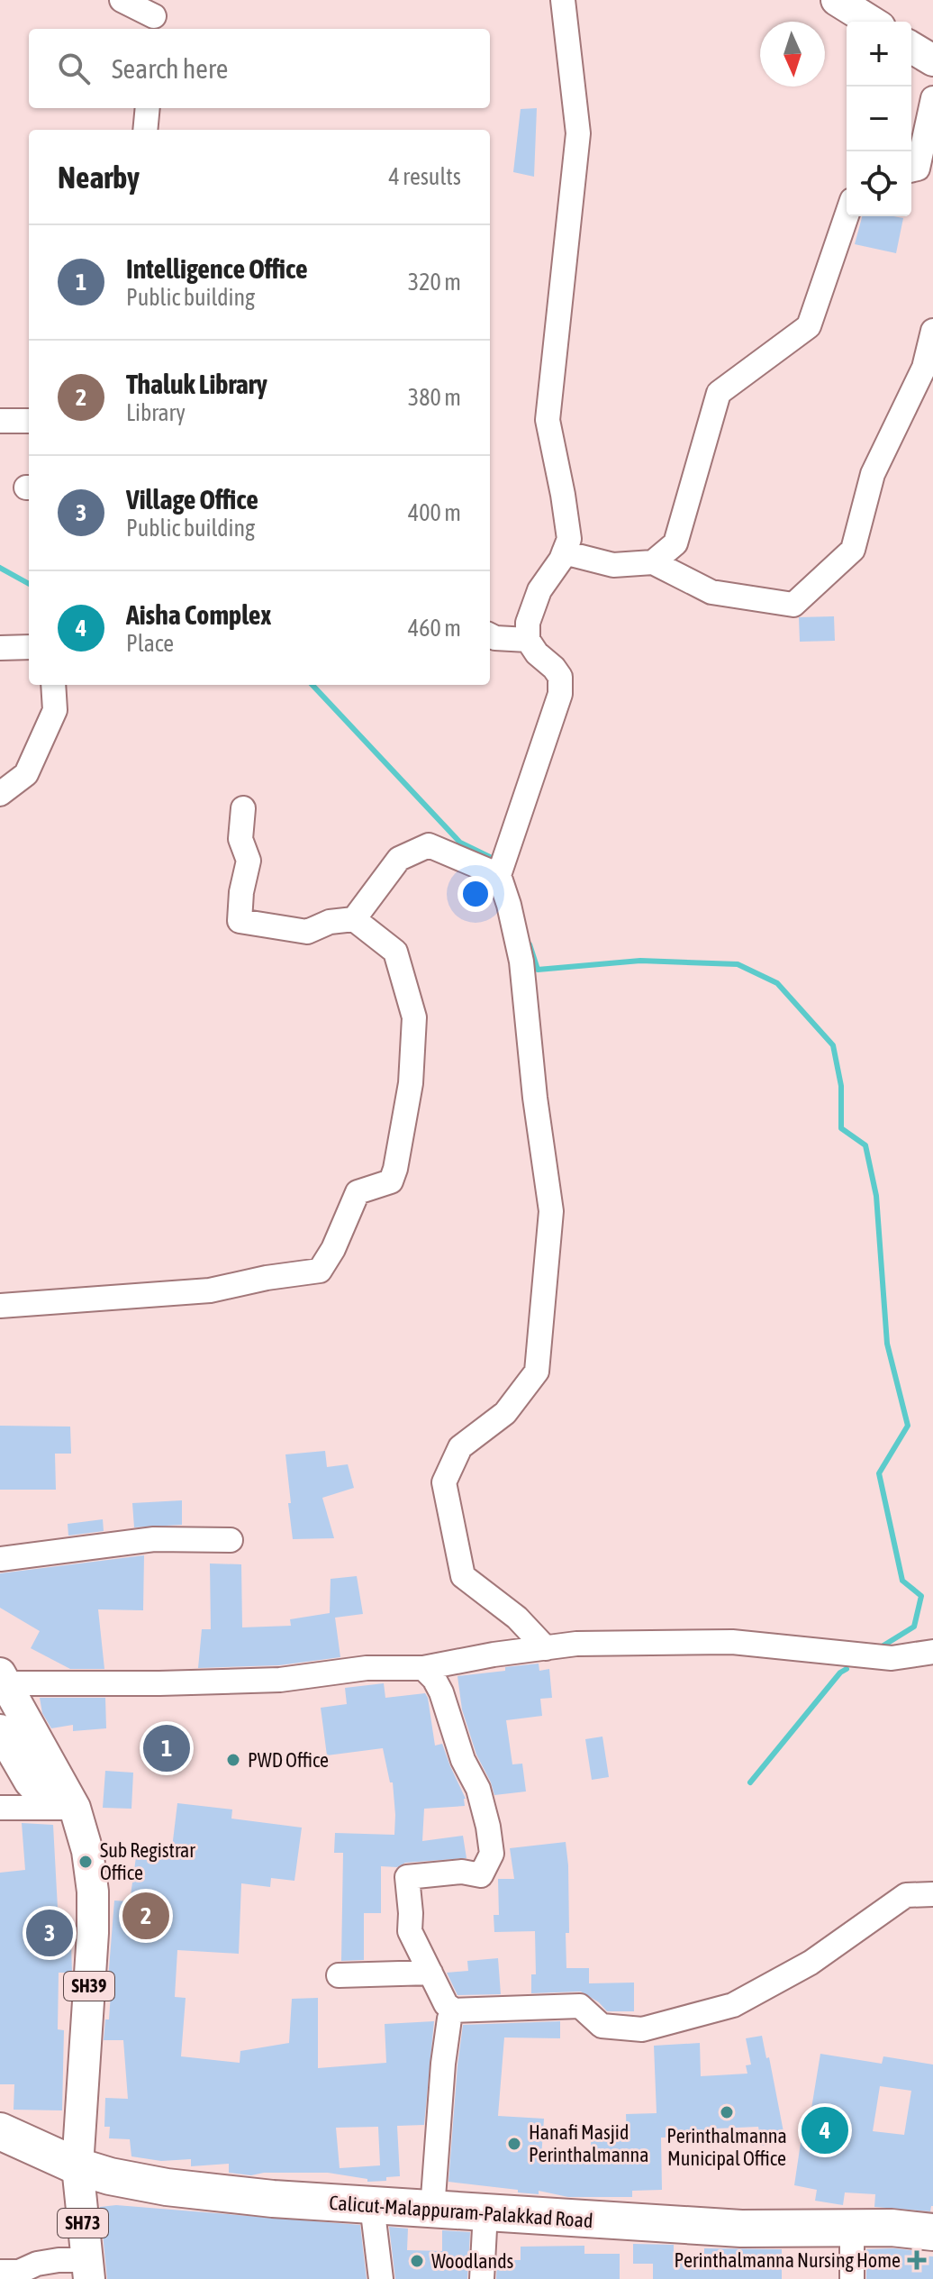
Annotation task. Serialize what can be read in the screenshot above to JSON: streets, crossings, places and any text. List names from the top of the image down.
{
  "streets": {
    "highway": ["Calicut-Malappuram-Palakkad Road"],
    "main road": ["SH39", "SH73"]
  },
  "crossings": [
    ["SH39", "Calicut-Malappuram-Palakkad Road"],
    ["SH39", "SH73"],
    ["Calicut-Malappuram-Palakkad Road", "SH73"]
  ],
  "places": {
    "other": [
      "PWD Office",
      "Sub Registrar Office",
      "Perinthalmanna Municipal Office",
      "Hanafi Masjid Perinthalmanna",
      "Woodlands"
    ],
    "health": ["Perinthalmanna Nursing Home"]
  },
  "north": "bottom",
  "page": {
    "map_buttons": ["+", "−"],
    "search": "Search here",
    "heading": ["Nearby", "4 results"],
    "list": [
      {
        "mark": "1",
        "name": "Intelligence Office",
        "note": "Public building",
        "value": "320 m"
      },
      {
        "mark": "2",
        "name": "Thaluk Library",
        "note": "Library",
        "value": "380 m"
      },
      {
        "mark": "3",
        "name": "Village Office",
        "note": "Public building",
        "value": "400 m"
      },
      {
        "mark": "4",
        "name": "Aisha Complex",
        "note": "Place",
        "value": "460 m"
      }
    ],
    "pins": [
      "1",
      "2",
      "3",
      "4"
    ]
  }
}
